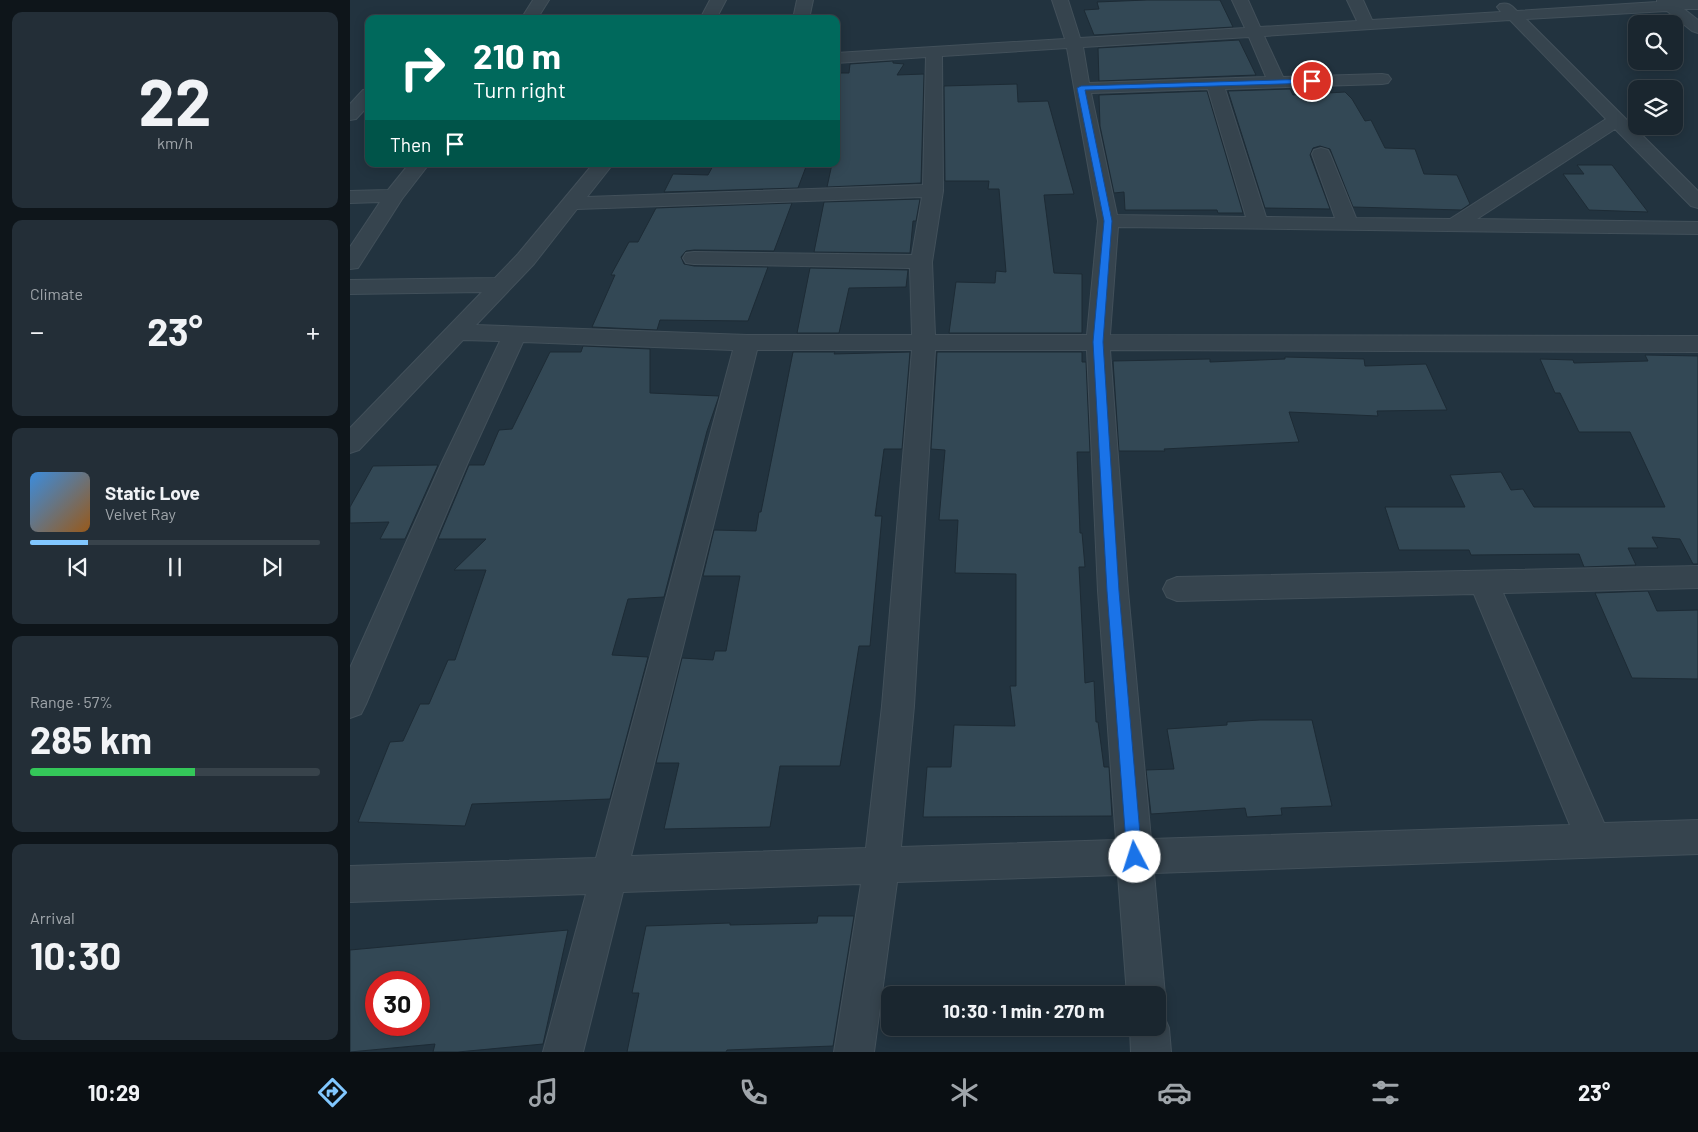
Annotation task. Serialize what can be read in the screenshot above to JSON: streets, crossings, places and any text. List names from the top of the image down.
{
  "page": {
    "tile": [
      ["22", "km/h"],
      "Climate",
      ["Range · 57%", "285 km"],
      ["Arrival", "10:30"]
    ],
    "turn": ["210 m", "Turn right"],
    "then": "Then",
    "heat": ["−", "23°", "+"],
    "song": ["Static Love", "Velvet Ray"],
    "limit": "30",
    "trip": "10:30 · 1 min · 270 m",
    "tabs": ["10:29", "23°"]
  }
}
